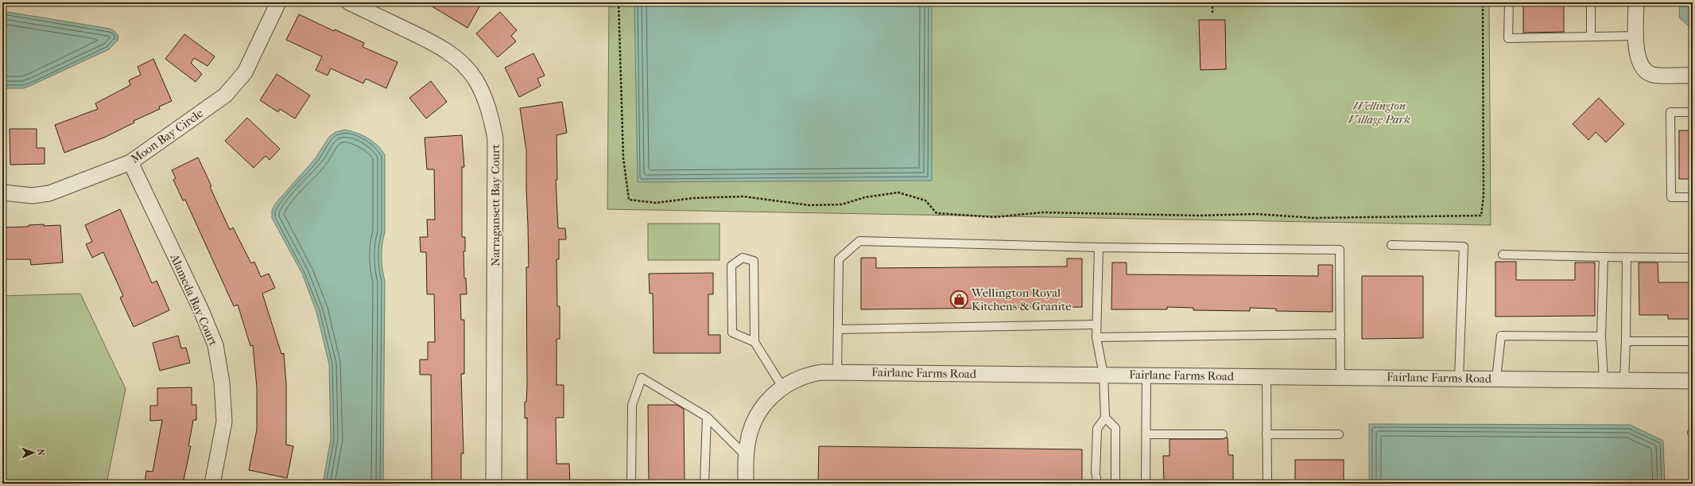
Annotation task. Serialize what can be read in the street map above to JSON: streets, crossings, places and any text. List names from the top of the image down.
{
  "streets": {
    "street": [
      "Moon Bay Circle",
      "Narragansett Bay Court",
      "Alameda Bay Court",
      "Fairlane Farms Road"
    ]
  },
  "crossings": [
    ["Moon Bay Circle", "Alameda Bay Court"]
  ],
  "parks": ["Wellington Village Park"],
  "places": {
    "shop": ["Wellington Royal Kitchens & Granite"]
  },
  "north": "right"
}
